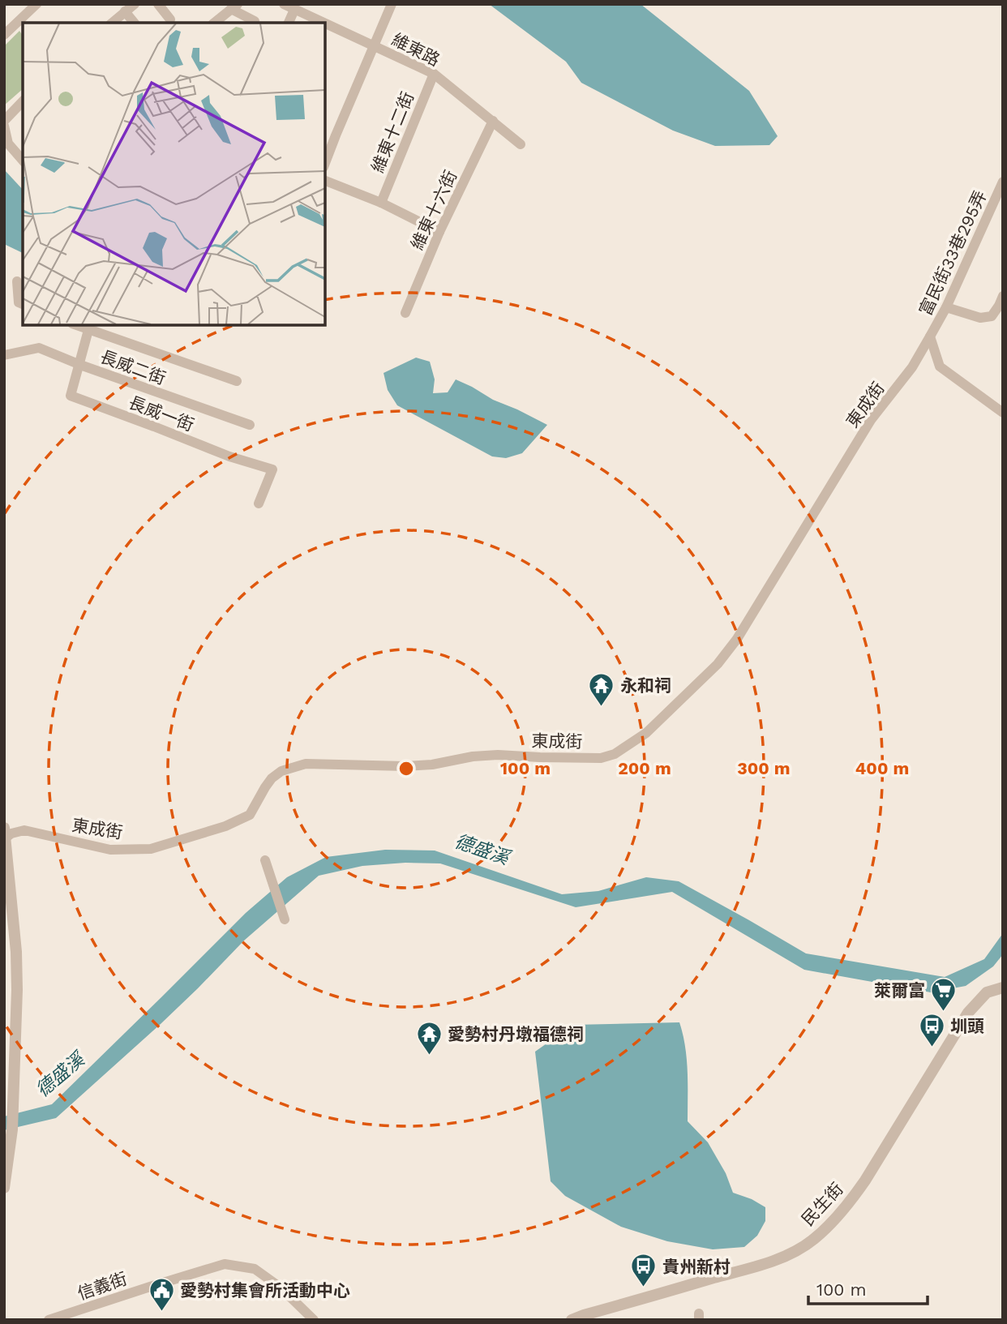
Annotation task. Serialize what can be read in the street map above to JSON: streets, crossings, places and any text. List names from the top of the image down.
{
  "streets": {
    "street": [
      "維東路",
      "維東十二街",
      "維東十六街",
      "富民街33巷295弄",
      "長威二街",
      "東成街",
      "長威一街",
      "民生街",
      "信義街"
    ]
  },
  "crossings": [
    ["維東路", "維東十二街"],
    ["維東路", "維東十六街"],
    ["富民街33巷295弄", "東成街"],
    ["長威二街", "長威一街"]
  ],
  "water": ["德盛溪"],
  "places": {
    "temple": ["永和祠", "愛勢村丹墩福德祠"],
    "supermarket": ["萊爾富"],
    "bus stop": ["圳頭", "貴州新村"],
    "public building": ["愛勢村集會所活動中心"]
  },
  "scale_bar": "100 m",
  "rings": [
    "100 m",
    "200 m",
    "300 m",
    "400 m"
  ]
}
